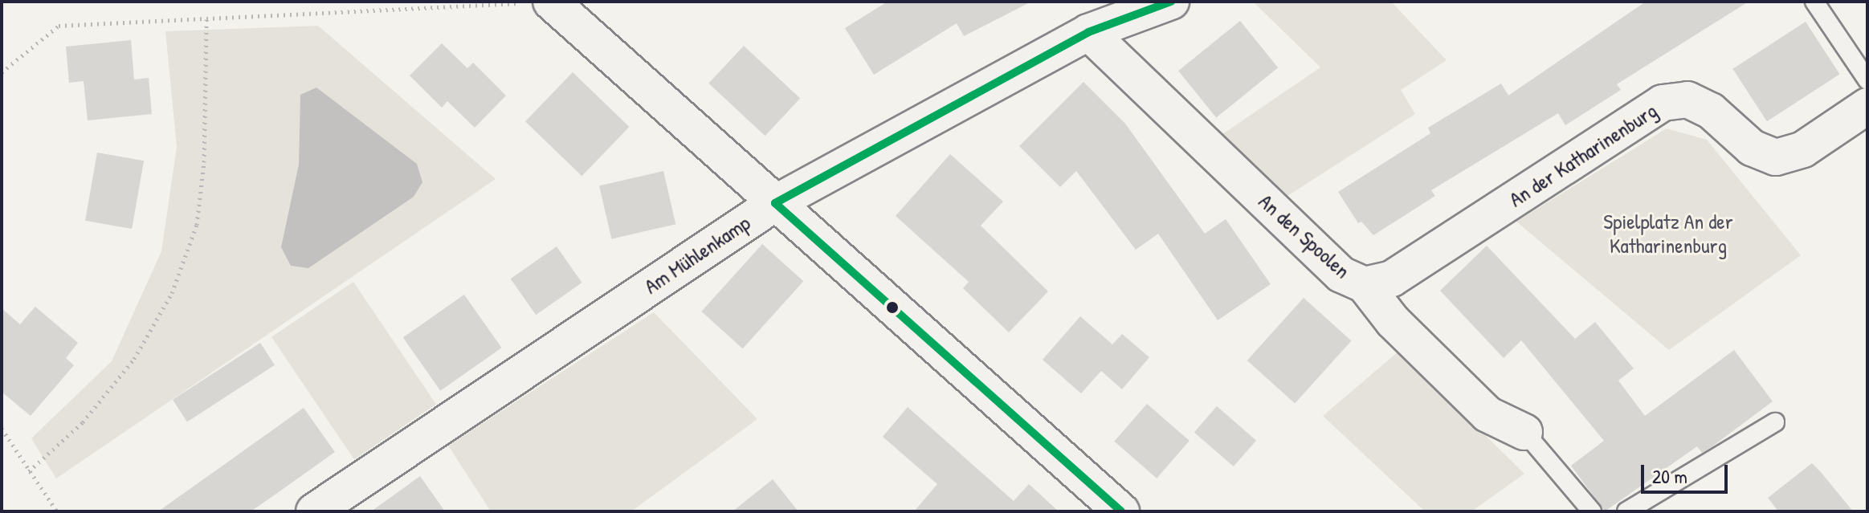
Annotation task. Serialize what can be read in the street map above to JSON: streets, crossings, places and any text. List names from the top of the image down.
{
  "streets": {
    "street": ["An der Katharinenburg", "An den Spoolen", "Am Mühlenkamp"]
  },
  "crossings": [
    ["An der Katharinenburg", "An den Spoolen"],
    ["An den Spoolen", "Am Mühlenkamp"]
  ],
  "parks": ["Spielplatz An der Katharinenburg"],
  "scale_bar": "20 m"
}
